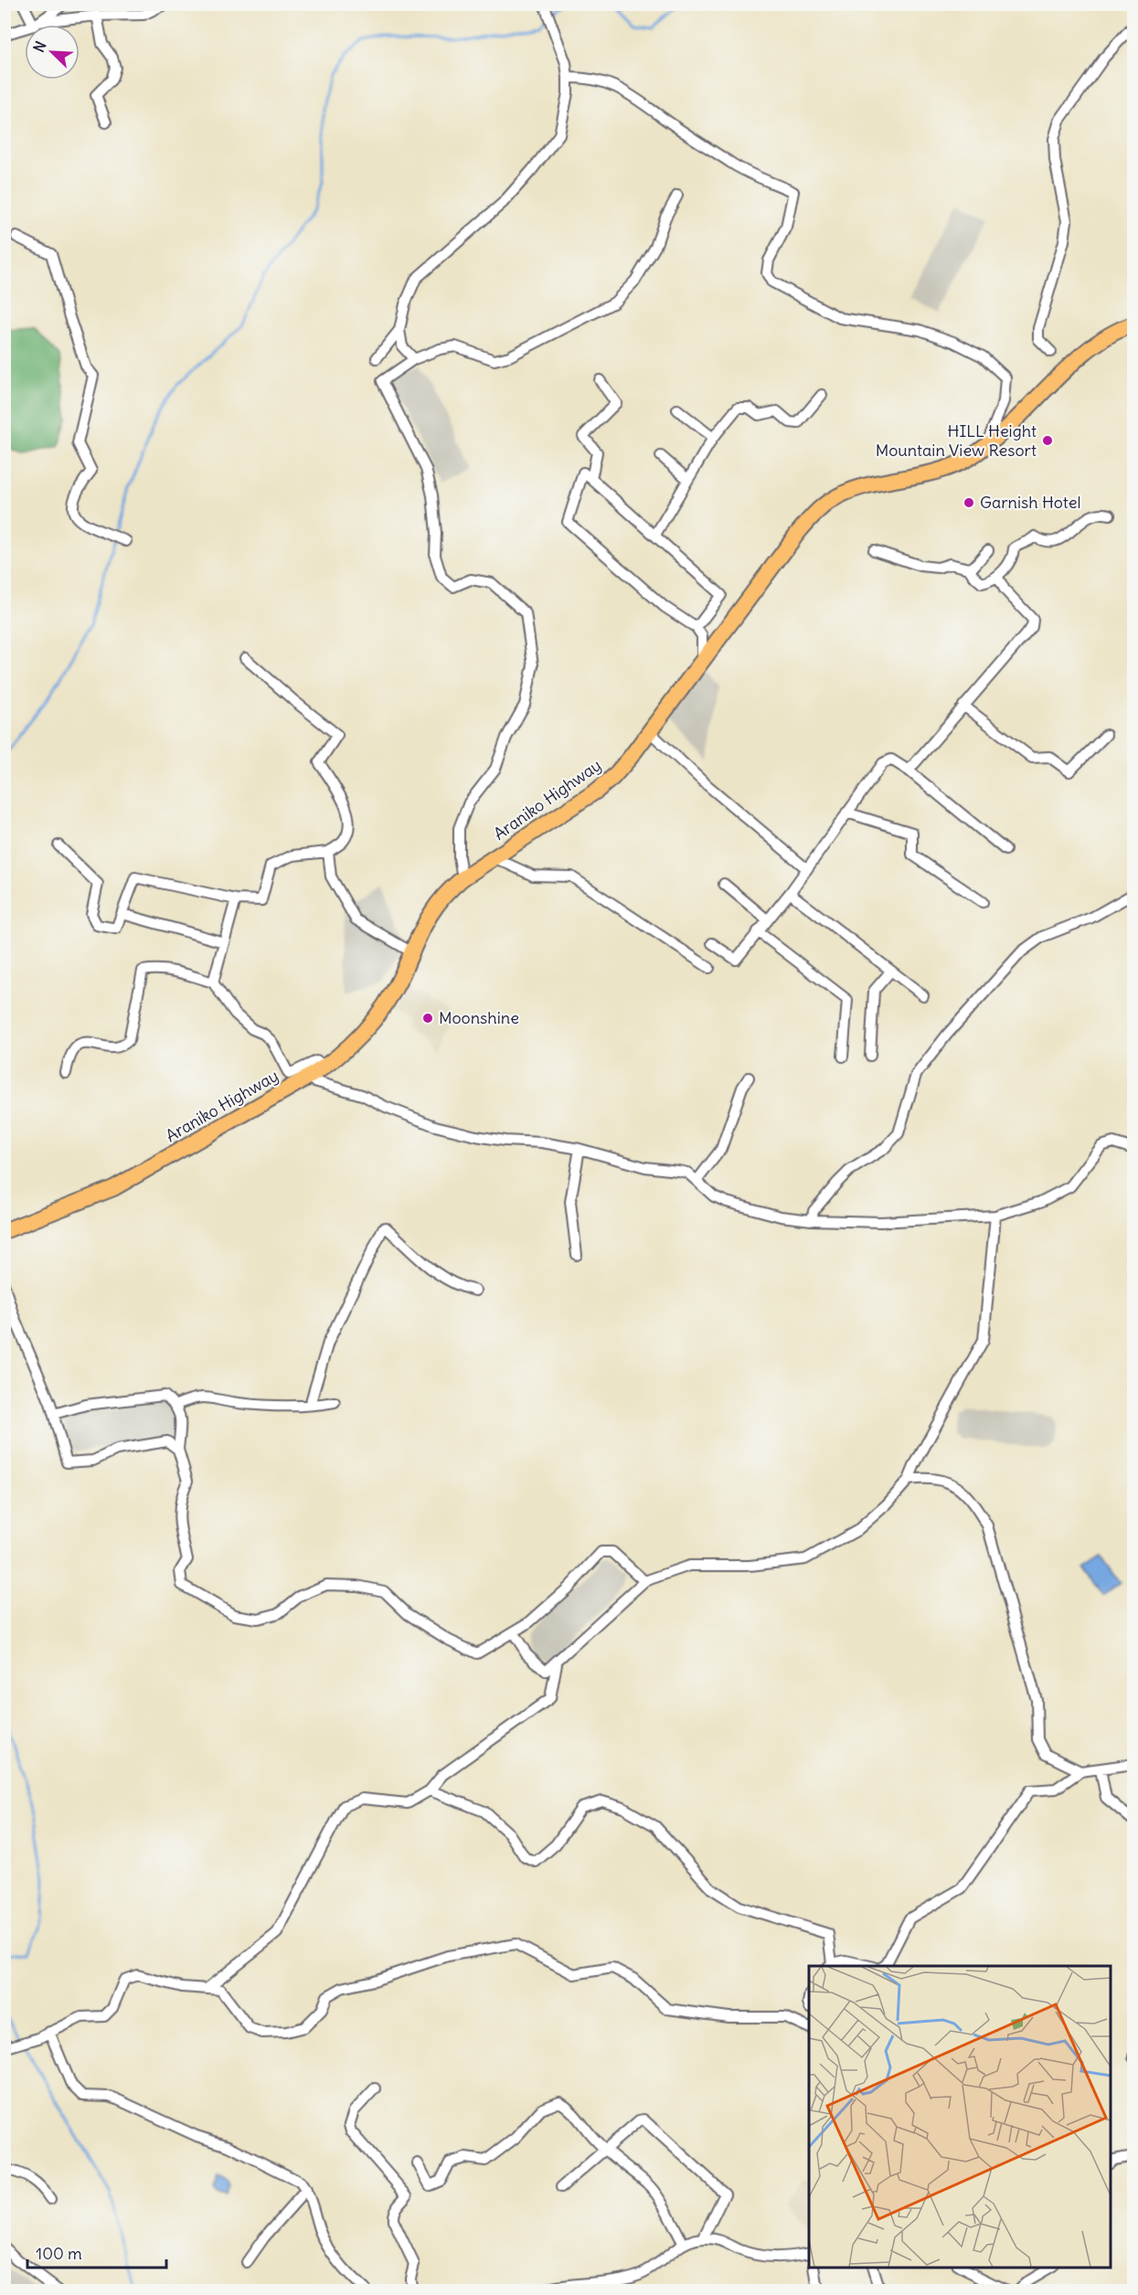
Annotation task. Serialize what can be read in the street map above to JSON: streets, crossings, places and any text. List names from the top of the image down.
{
  "streets": {
    "highway": ["Araniko Highway"]
  },
  "places": ["HILL Height Mountain View Resort", "Garnish Hotel", "Moonshine"],
  "scale_bar": "100 m",
  "north": "top left"
}
